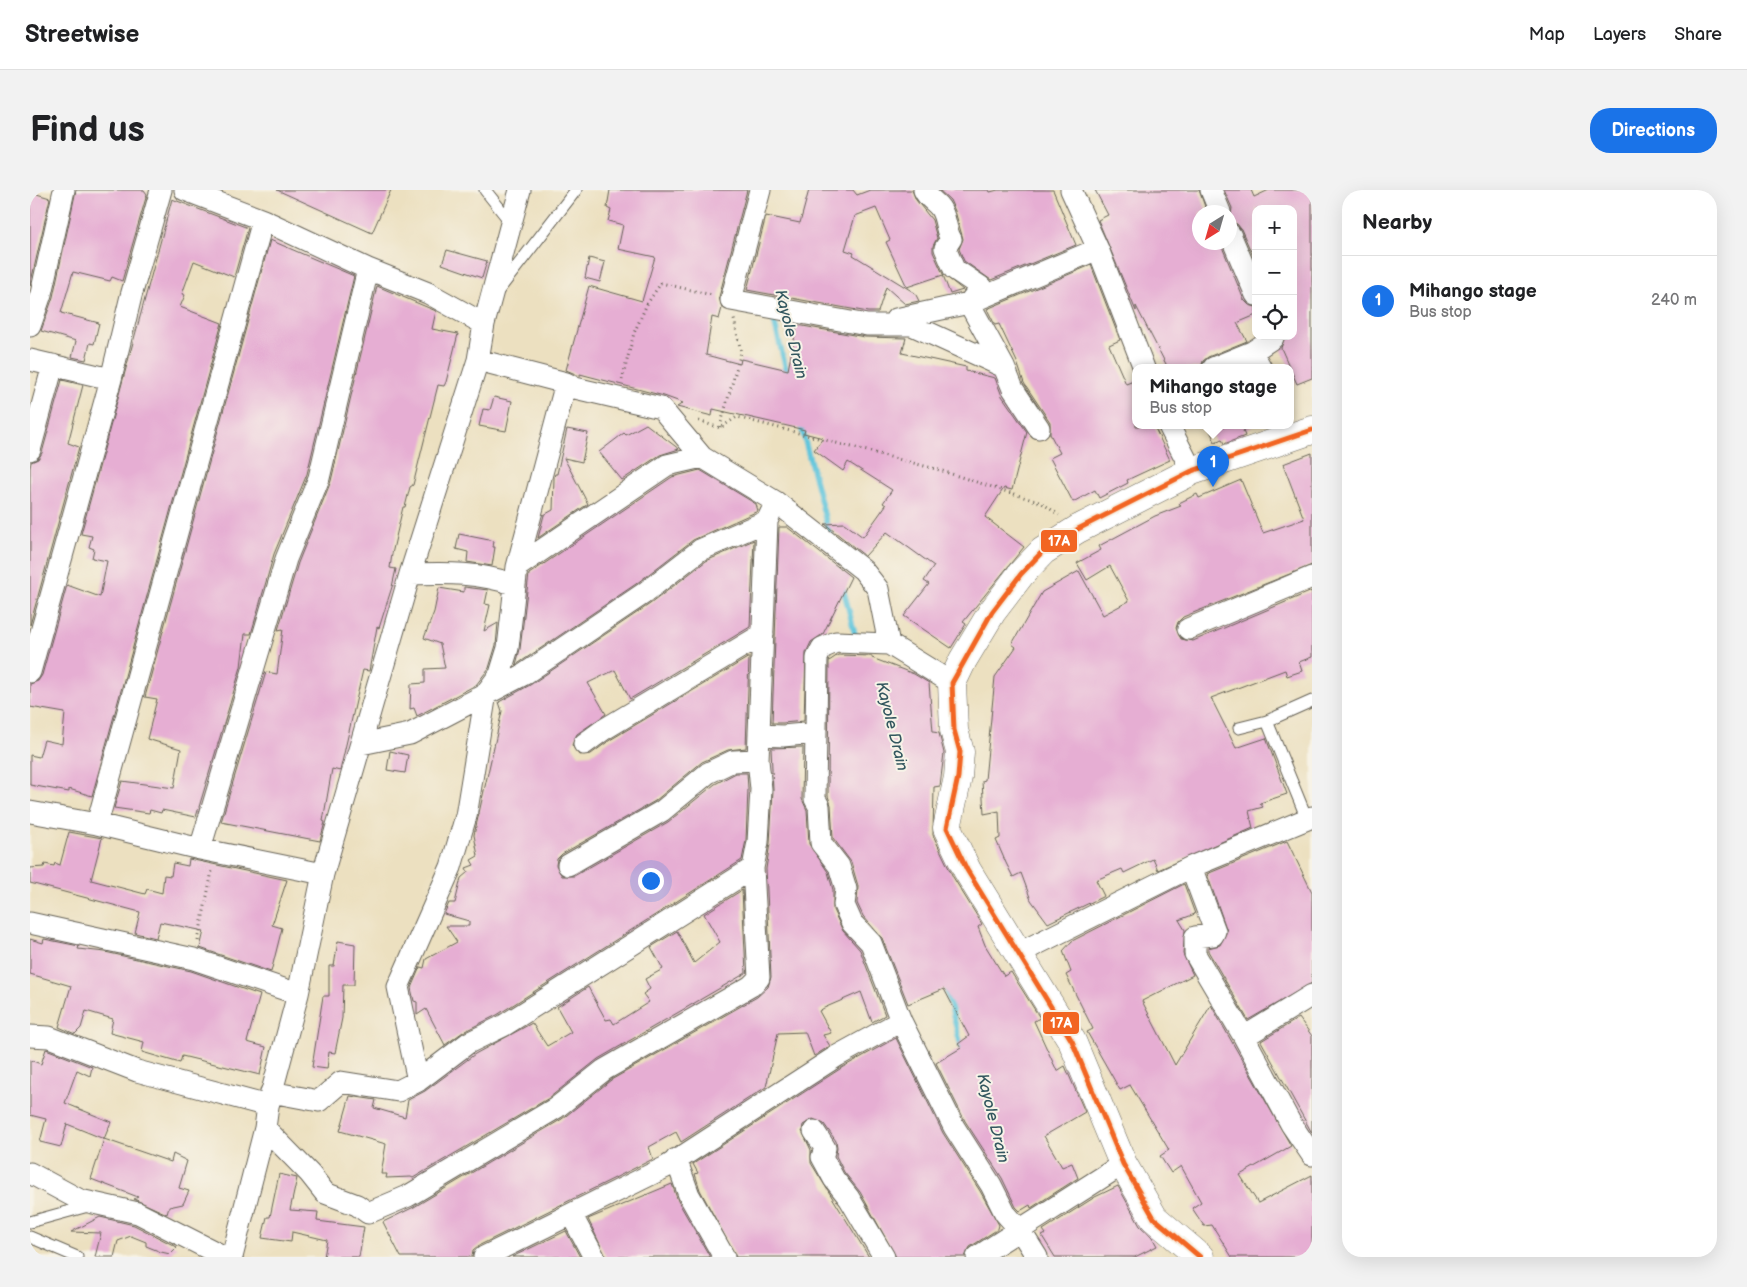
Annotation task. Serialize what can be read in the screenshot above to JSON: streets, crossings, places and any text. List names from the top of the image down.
{
  "water": ["Kayole Drain"],
  "lines": ["transit line 17A"],
  "north": "bottom left",
  "page": {
    "header": "Streetwise",
    "nav": ["Map", "Layers", "Share"],
    "buttons": "Directions",
    "title": "Find us",
    "heading": "Nearby",
    "map_buttons": ["+", "−"],
    "list": [
      {
        "mark": "1",
        "name": "Mihango stage",
        "note": "Bus stop",
        "value": "240 m"
      }
    ],
    "popup": ["Mihango stage", "Bus stop"],
    "pins": "1"
  }
}
